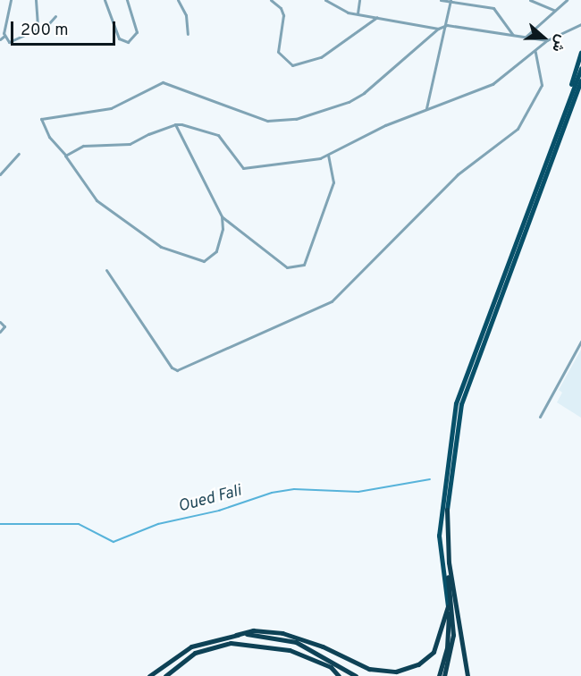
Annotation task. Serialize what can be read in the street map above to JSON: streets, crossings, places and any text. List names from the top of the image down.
{
  "water": ["Oued Fali"],
  "scale_bar": "200 m",
  "north": "right"
}
